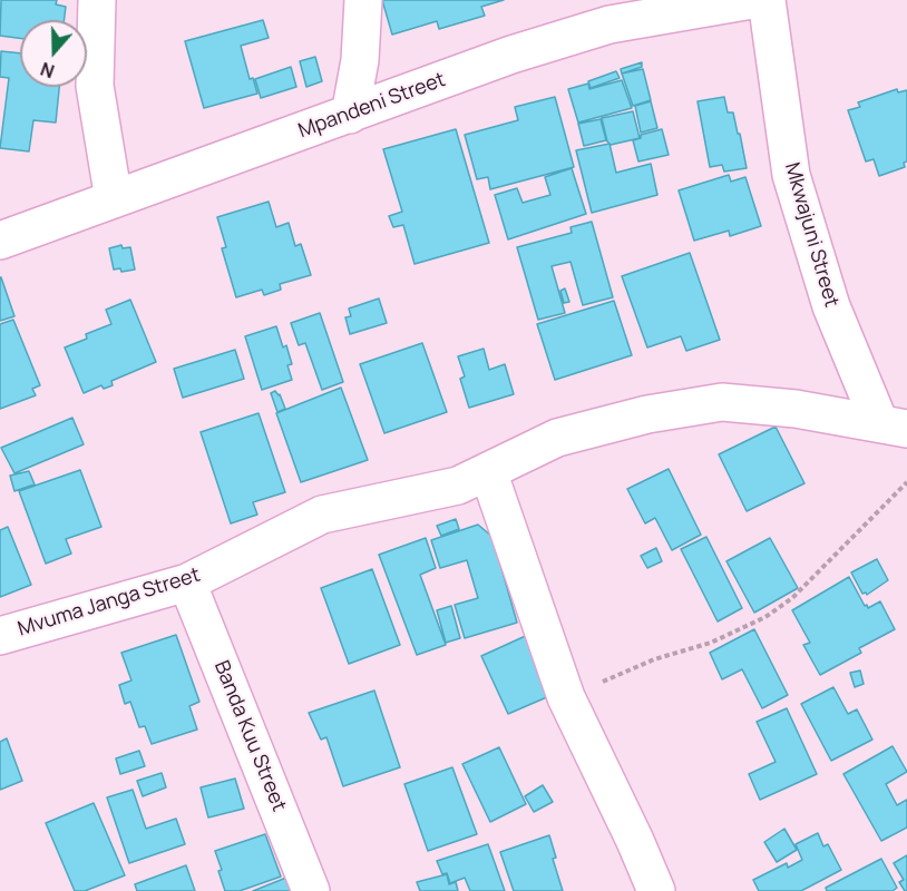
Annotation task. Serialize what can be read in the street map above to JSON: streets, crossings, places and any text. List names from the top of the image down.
{
  "streets": {
    "street": [
      "Mpandeni Street",
      "Mkwajuni Street",
      "Mvuma Janga Street",
      "Banda Kuu Street"
    ]
  },
  "crossings": [
    ["Mkwajuni Street", "Mvuma Janga Street"],
    ["Mvuma Janga Street", "Banda Kuu Street"]
  ],
  "north": "bottom"
}
